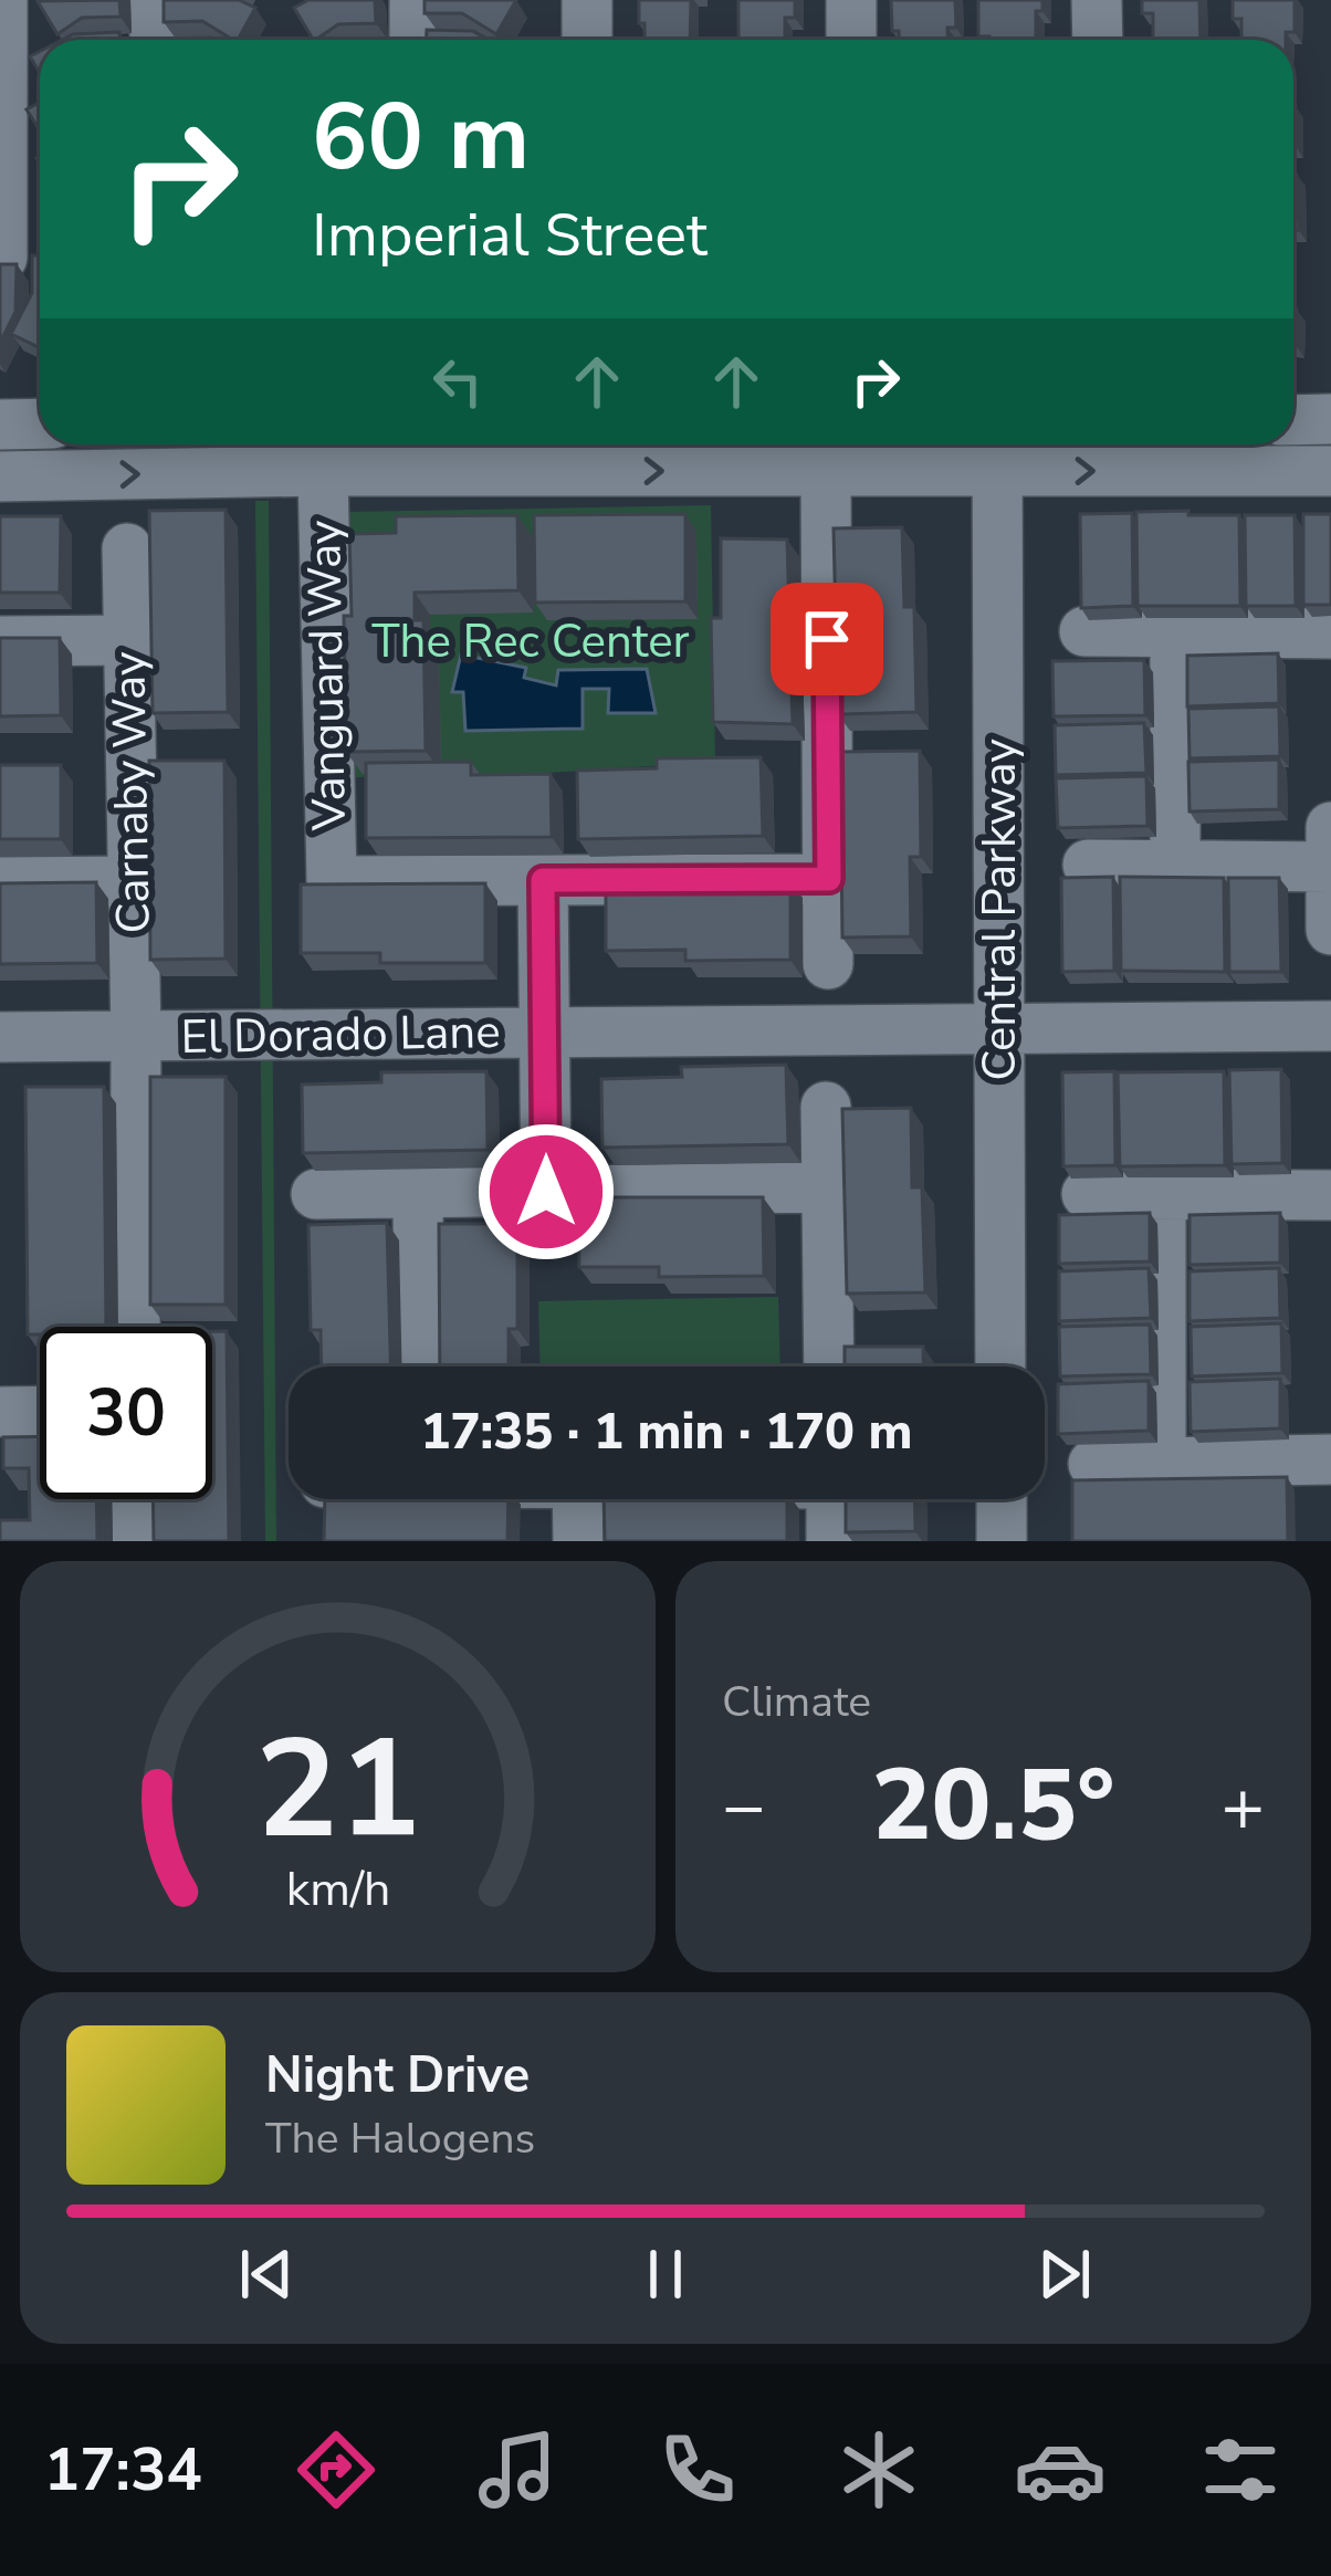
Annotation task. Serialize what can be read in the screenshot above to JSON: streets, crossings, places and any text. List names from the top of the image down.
{
  "streets": {
    "street": [
      "Vanguard Way",
      "Carnaby Way",
      "Central Parkway",
      "El Dorado Lane"
    ]
  },
  "crossings": [
    ["Carnaby Way", "El Dorado Lane"],
    ["Central Parkway", "El Dorado Lane"]
  ],
  "parks": ["The Rec Center"],
  "page": {
    "turn": ["60 m", "Imperial Street"],
    "limit": "30",
    "trip": "17:35 · 1 min · 170 m",
    "tile": "Climate",
    "heat": ["−", "20.5°", "+"],
    "song": ["Night Drive", "The Halogens"],
    "tabs": "17:34",
    "gauge": ["21", "km/h"]
  }
}
